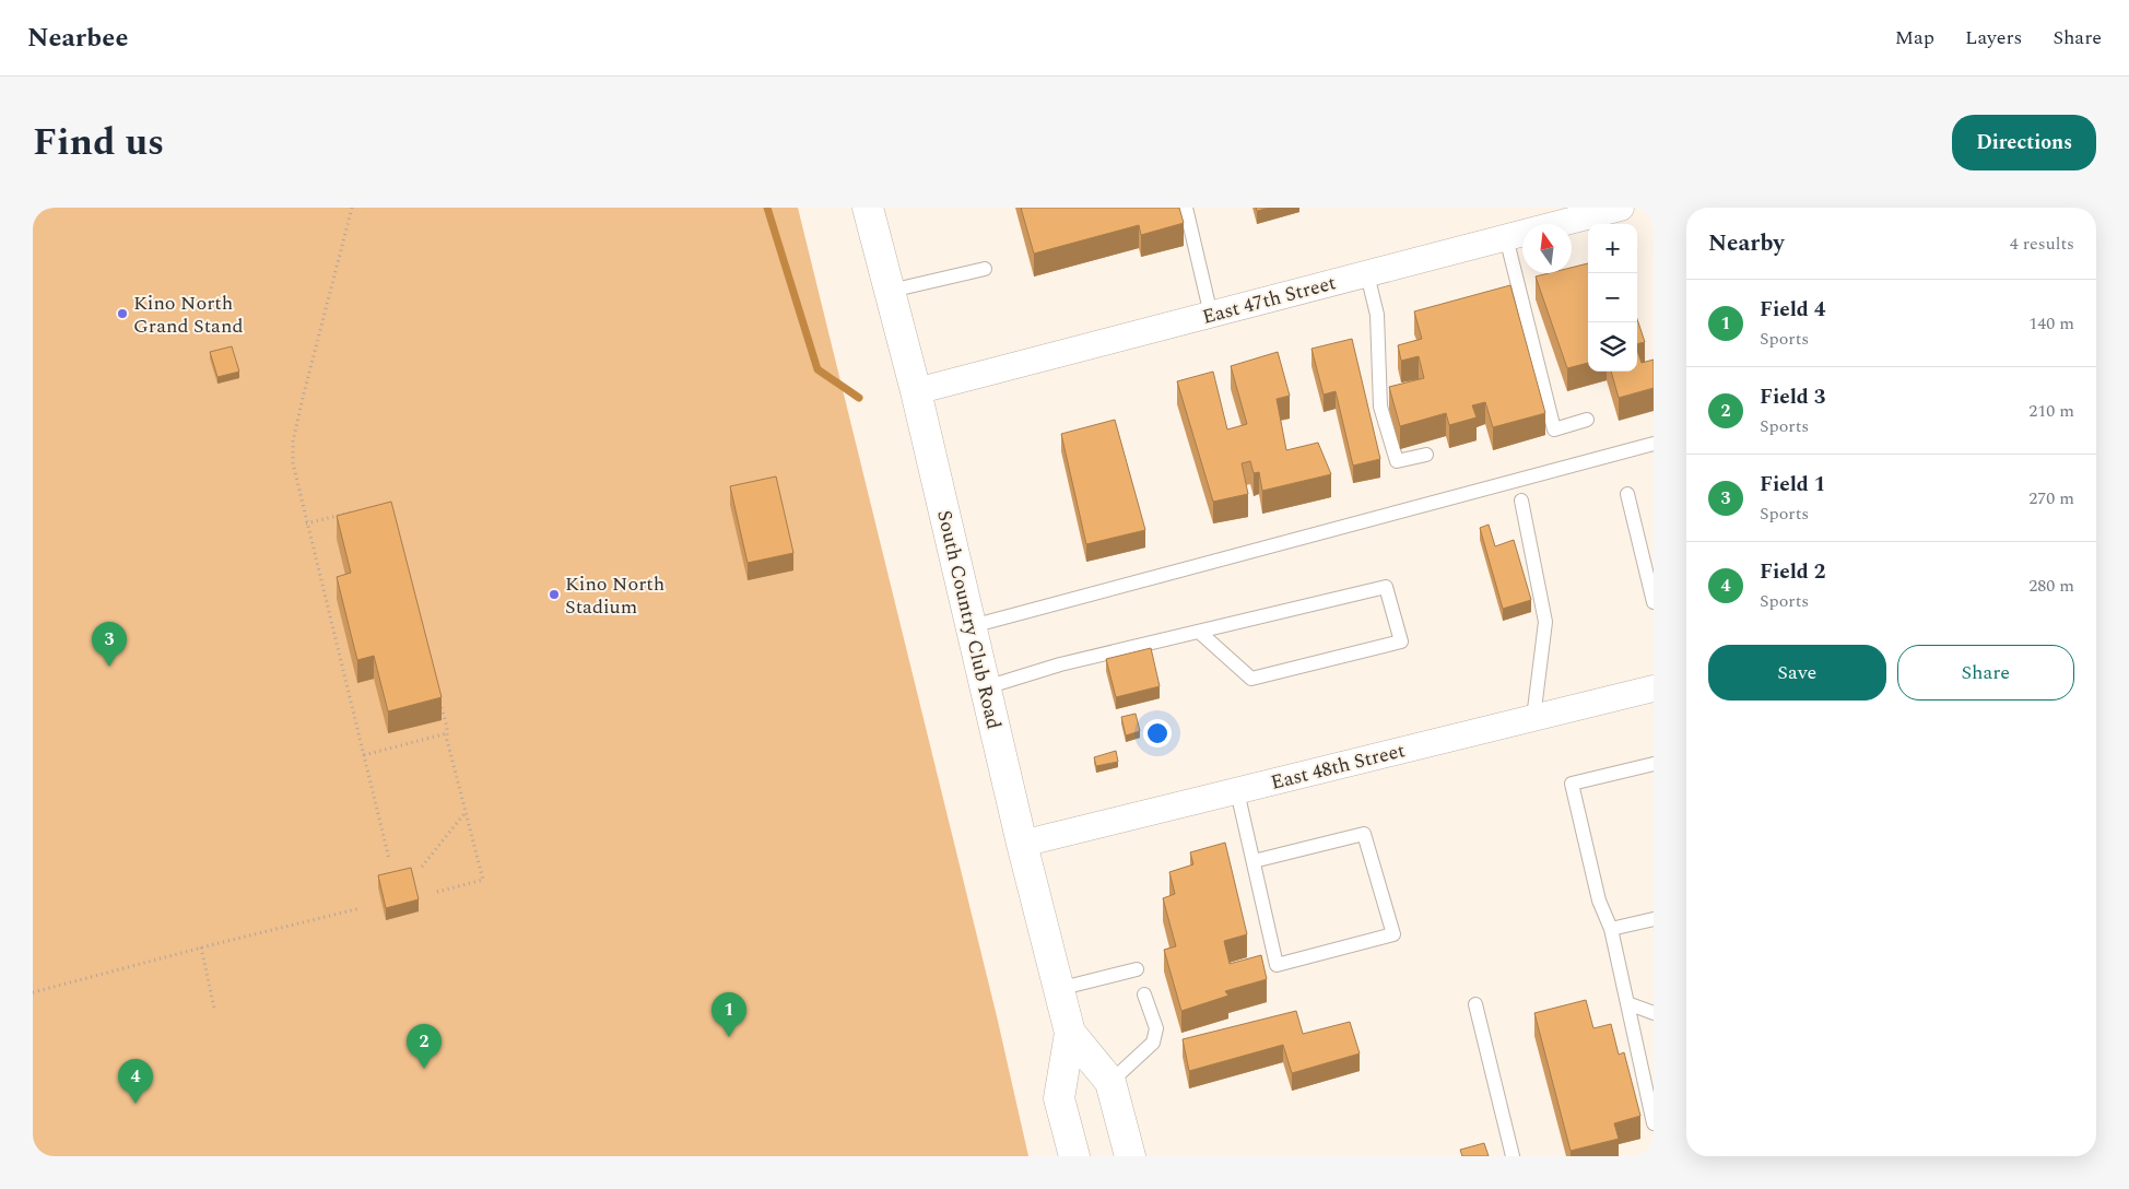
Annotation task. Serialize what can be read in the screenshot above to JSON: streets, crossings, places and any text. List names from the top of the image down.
{
  "streets": {
    "street": ["East 47th Street", "South Country Club Road", "East 48th Street"]
  },
  "crossings": [
    ["East 47th Street", "South Country Club Road"],
    ["South Country Club Road", "East 48th Street"]
  ],
  "places": ["Kino North Grand Stand", "Kino North Stadium"],
  "north": "top",
  "page": {
    "header": "Nearbee",
    "nav": ["Map", "Layers", "Share"],
    "title": "Find us",
    "buttons": [
      "Directions",
      ["Save", "Share"]
    ],
    "heading": ["Nearby", "4 results"],
    "map_buttons": ["+", "−"],
    "list": [
      {
        "mark": "1",
        "name": "Field 4",
        "note": "Sports",
        "value": "140 m"
      },
      {
        "mark": "2",
        "name": "Field 3",
        "note": "Sports",
        "value": "210 m"
      },
      {
        "mark": "3",
        "name": "Field 1",
        "note": "Sports",
        "value": "270 m"
      },
      {
        "mark": "4",
        "name": "Field 2",
        "note": "Sports",
        "value": "280 m"
      }
    ],
    "pins": [
      "3",
      "1",
      "2",
      "4"
    ]
  }
}
